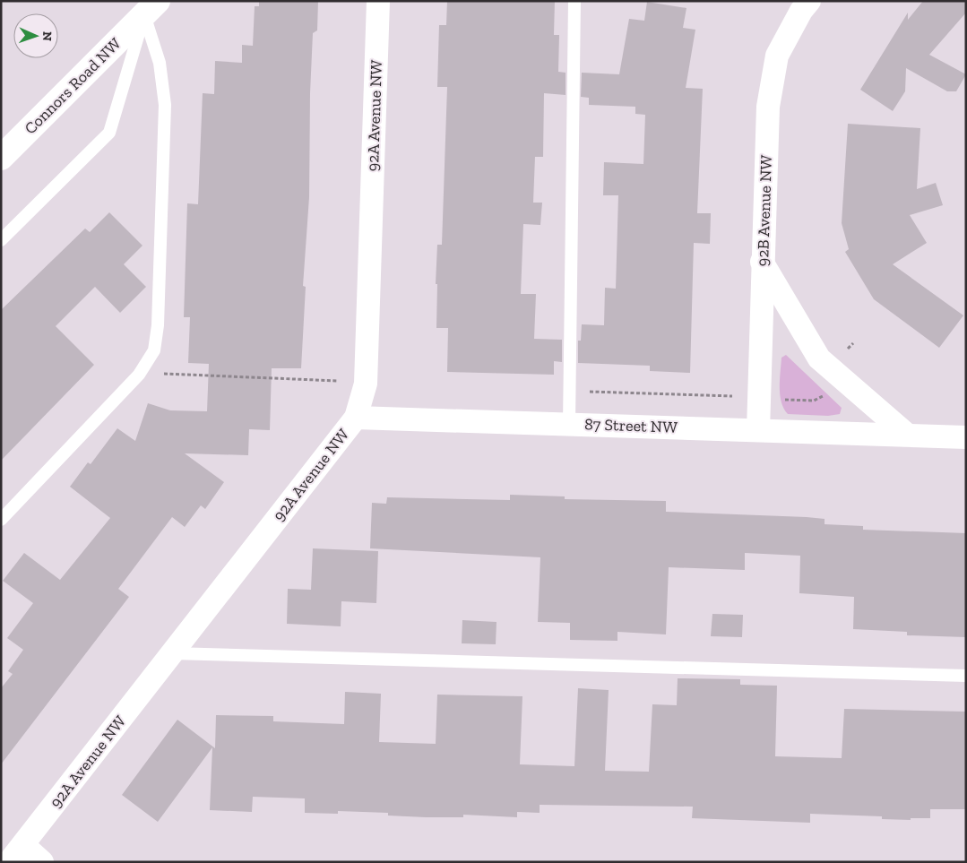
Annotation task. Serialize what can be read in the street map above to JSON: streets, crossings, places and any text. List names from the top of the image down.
{
  "streets": {
    "main road": ["Connors Road NW"],
    "street": ["92A Avenue NW", "92B Avenue NW", "87 Street NW"]
  },
  "crossings": [
    ["92A Avenue NW", "87 Street NW"],
    ["92B Avenue NW", "87 Street NW"]
  ],
  "north": "right"
}
